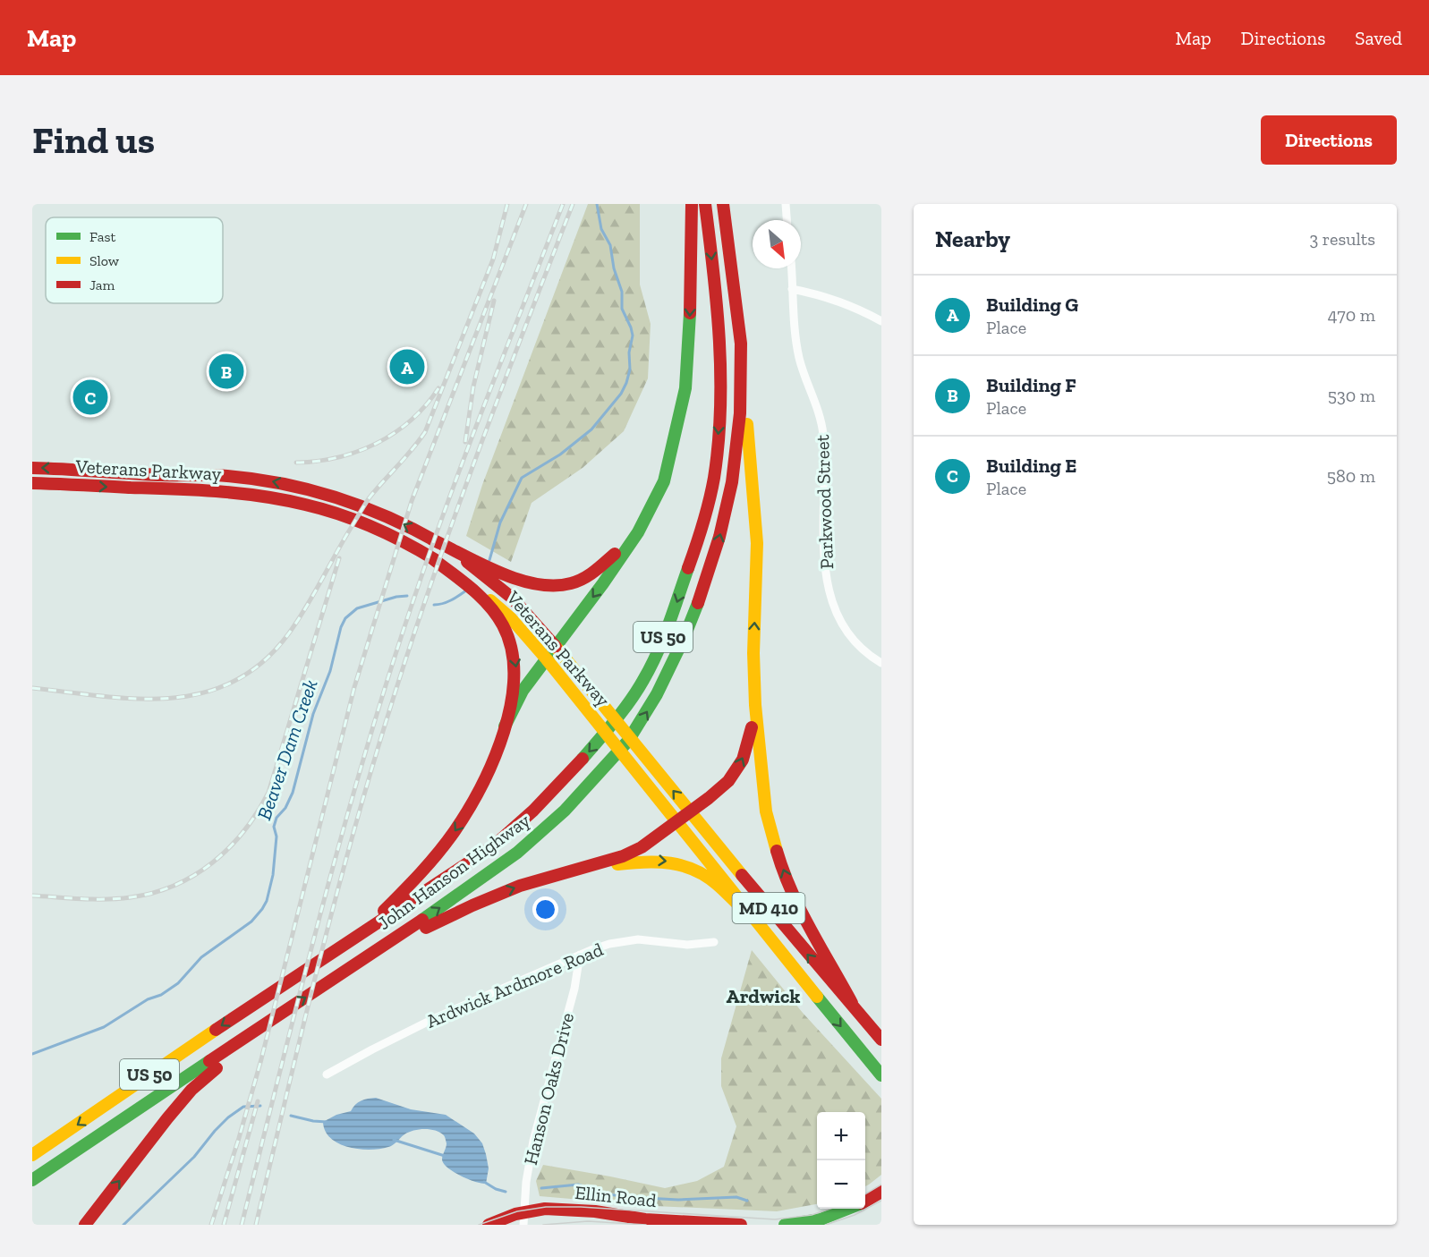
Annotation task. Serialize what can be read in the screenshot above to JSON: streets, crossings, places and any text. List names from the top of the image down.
{
  "streets": {
    "main road": [
      "Veterans Parkway",
      "US 50",
      "John Hanson Highway",
      "MD 410",
      "Ellin Road"
    ],
    "street": ["Parkwood Street", "Ardwick Ardmore Road", "Hanson Oaks Drive"]
  },
  "crossings": [
    ["Ardwick Ardmore Road", "Hanson Oaks Drive"],
    ["Hanson Oaks Drive", "Ellin Road"]
  ],
  "districts": ["Ardwick"],
  "water": ["Beaver Dam Creek"],
  "legend": ["Fast", "Slow", "Jam"],
  "north": "bottom right",
  "page": {
    "header": "Map",
    "nav": ["Map", "Directions", "Saved"],
    "buttons": "Directions",
    "title": "Find us",
    "heading": ["Nearby", "3 results"],
    "list": [
      {
        "mark": "A",
        "name": "Building G",
        "note": "Place",
        "value": "470 m"
      },
      {
        "mark": "B",
        "name": "Building F",
        "note": "Place",
        "value": "530 m"
      },
      {
        "mark": "C",
        "name": "Building E",
        "note": "Place",
        "value": "580 m"
      }
    ],
    "pins": ["A", "B", "C"],
    "map_buttons": ["+", "−"]
  }
}
